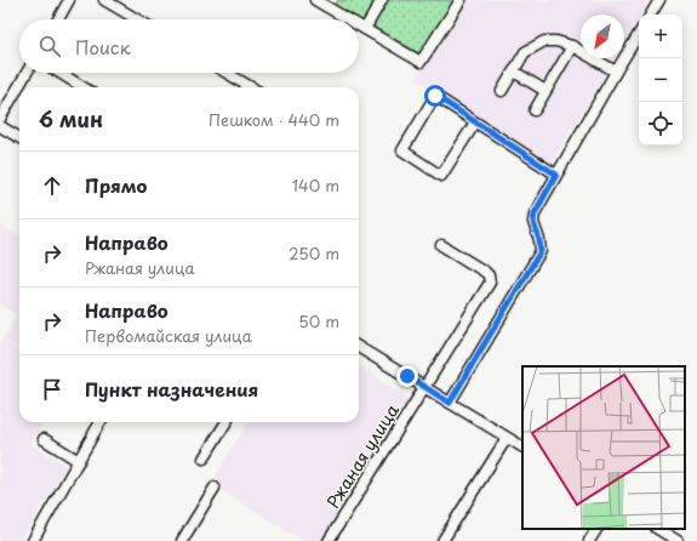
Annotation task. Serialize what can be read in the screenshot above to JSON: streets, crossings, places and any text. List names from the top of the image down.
{
  "streets": {
    "street": ["Ржаная улица"]
  },
  "north": "bottom left",
  "page": {
    "map_buttons": ["+", "−"],
    "search": "Поиск",
    "heading": ["6 мин", "Пешком · 440 m"],
    "list": [
      ["Прямо", "140 m"],
      ["Направо", "Ржаная улица", "250 m"],
      ["Направо", "Первомайская улица", "50 m"],
      "Пункт назначения"
    ]
  }
}
